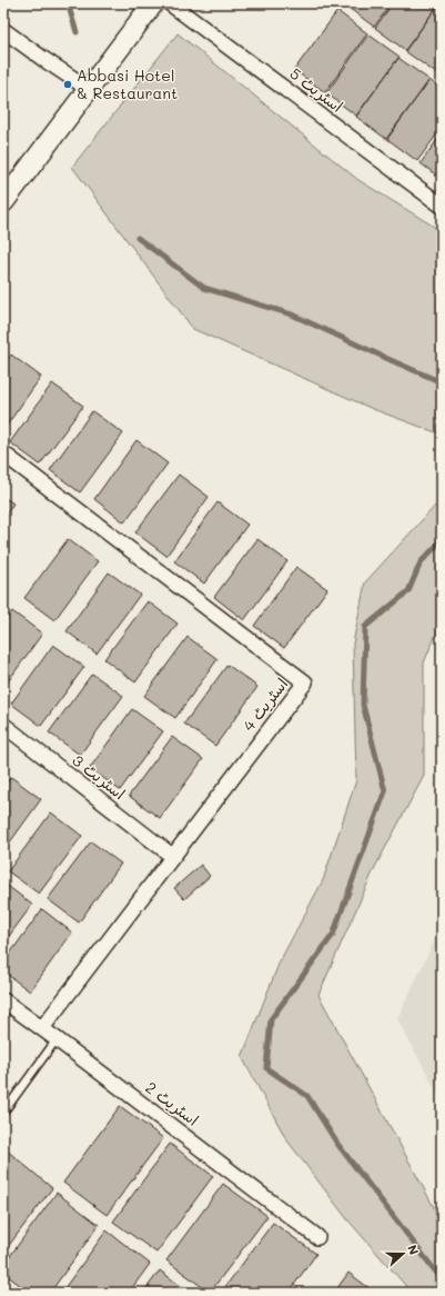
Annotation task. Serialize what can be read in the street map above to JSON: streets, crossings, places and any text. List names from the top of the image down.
{
  "streets": {
    "street": [
      "اسٹریٹ 5",
      "اسٹریٹ 4",
      "اسٹریٹ 3",
      "اسٹریٹ 2"
    ]
  },
  "crossings": [
    ["اسٹریٹ 4", "اسٹریٹ 3"],
    ["اسٹریٹ 4", "اسٹریٹ 2"]
  ],
  "places": ["Abbasi Hotel & Restaurant"],
  "north": "right"
}
